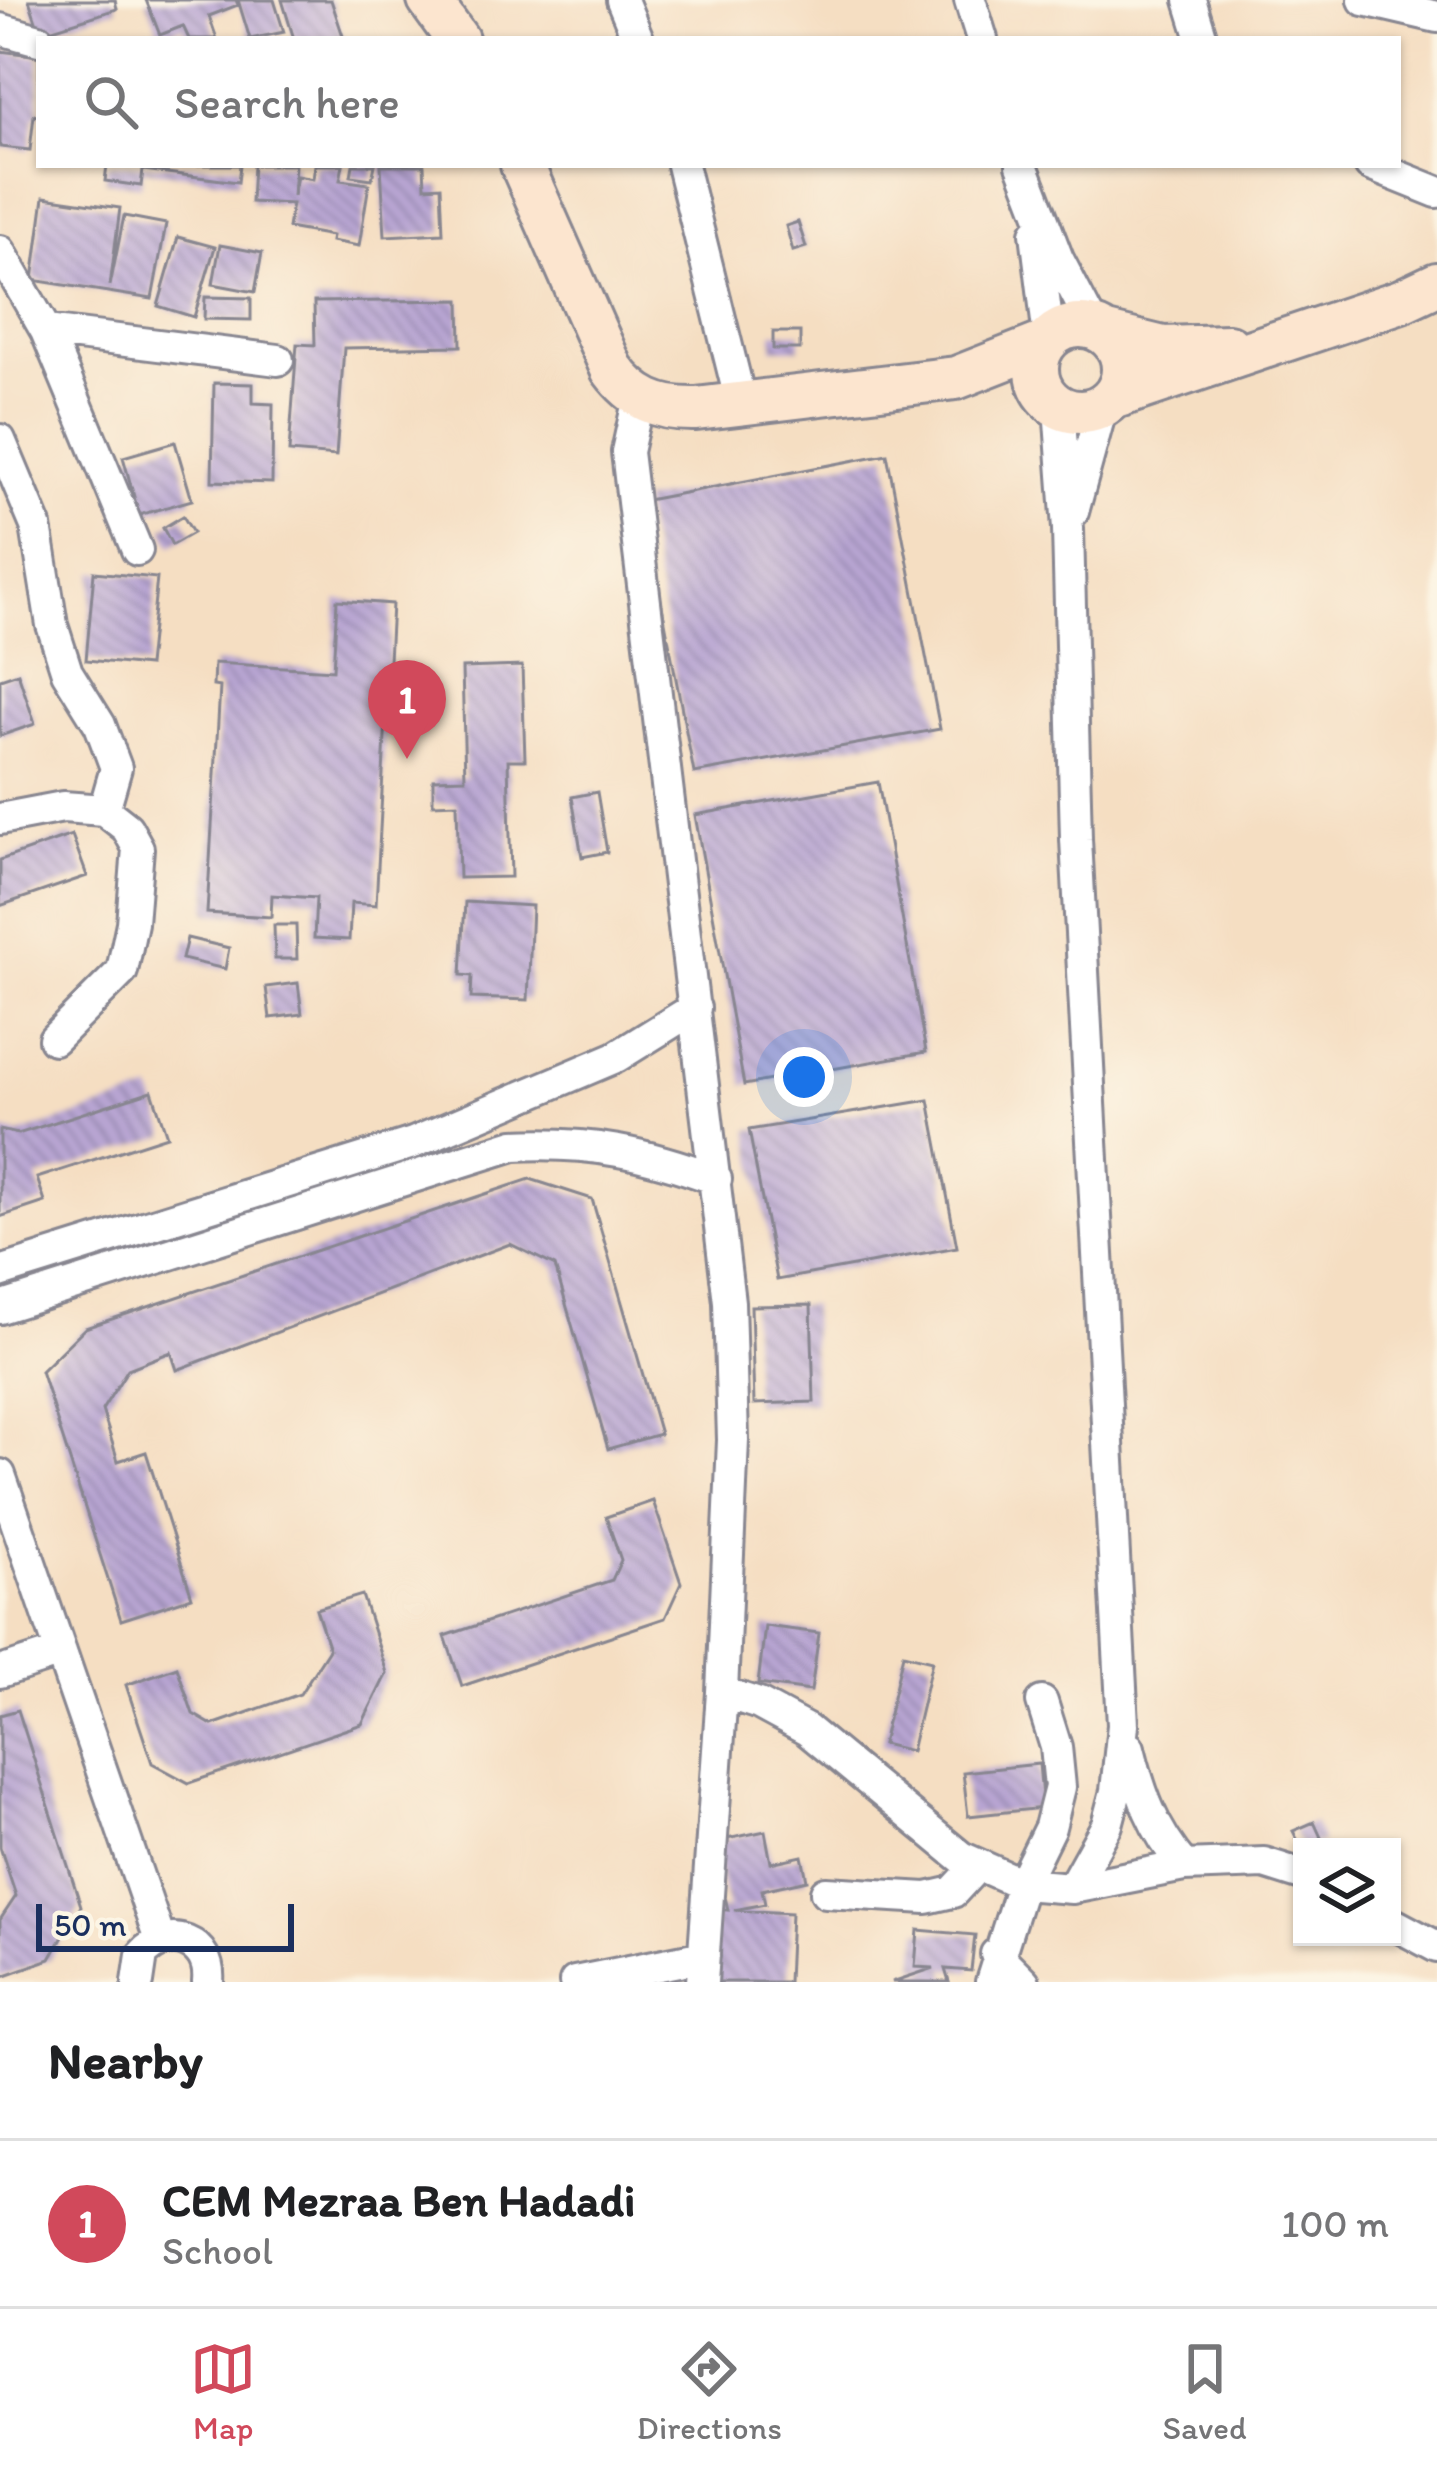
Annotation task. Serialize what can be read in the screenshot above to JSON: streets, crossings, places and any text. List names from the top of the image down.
{
  "scale_bar": "50 m",
  "page": {
    "search": "Search here",
    "pins": "1",
    "scale": "50 m",
    "heading": "Nearby",
    "list": [
      {
        "mark": "1",
        "name": "CEM Mezraa Ben Hadadi",
        "note": "School",
        "value": "100 m"
      }
    ],
    "nav": ["Map", "Directions", "Saved"]
  }
}
